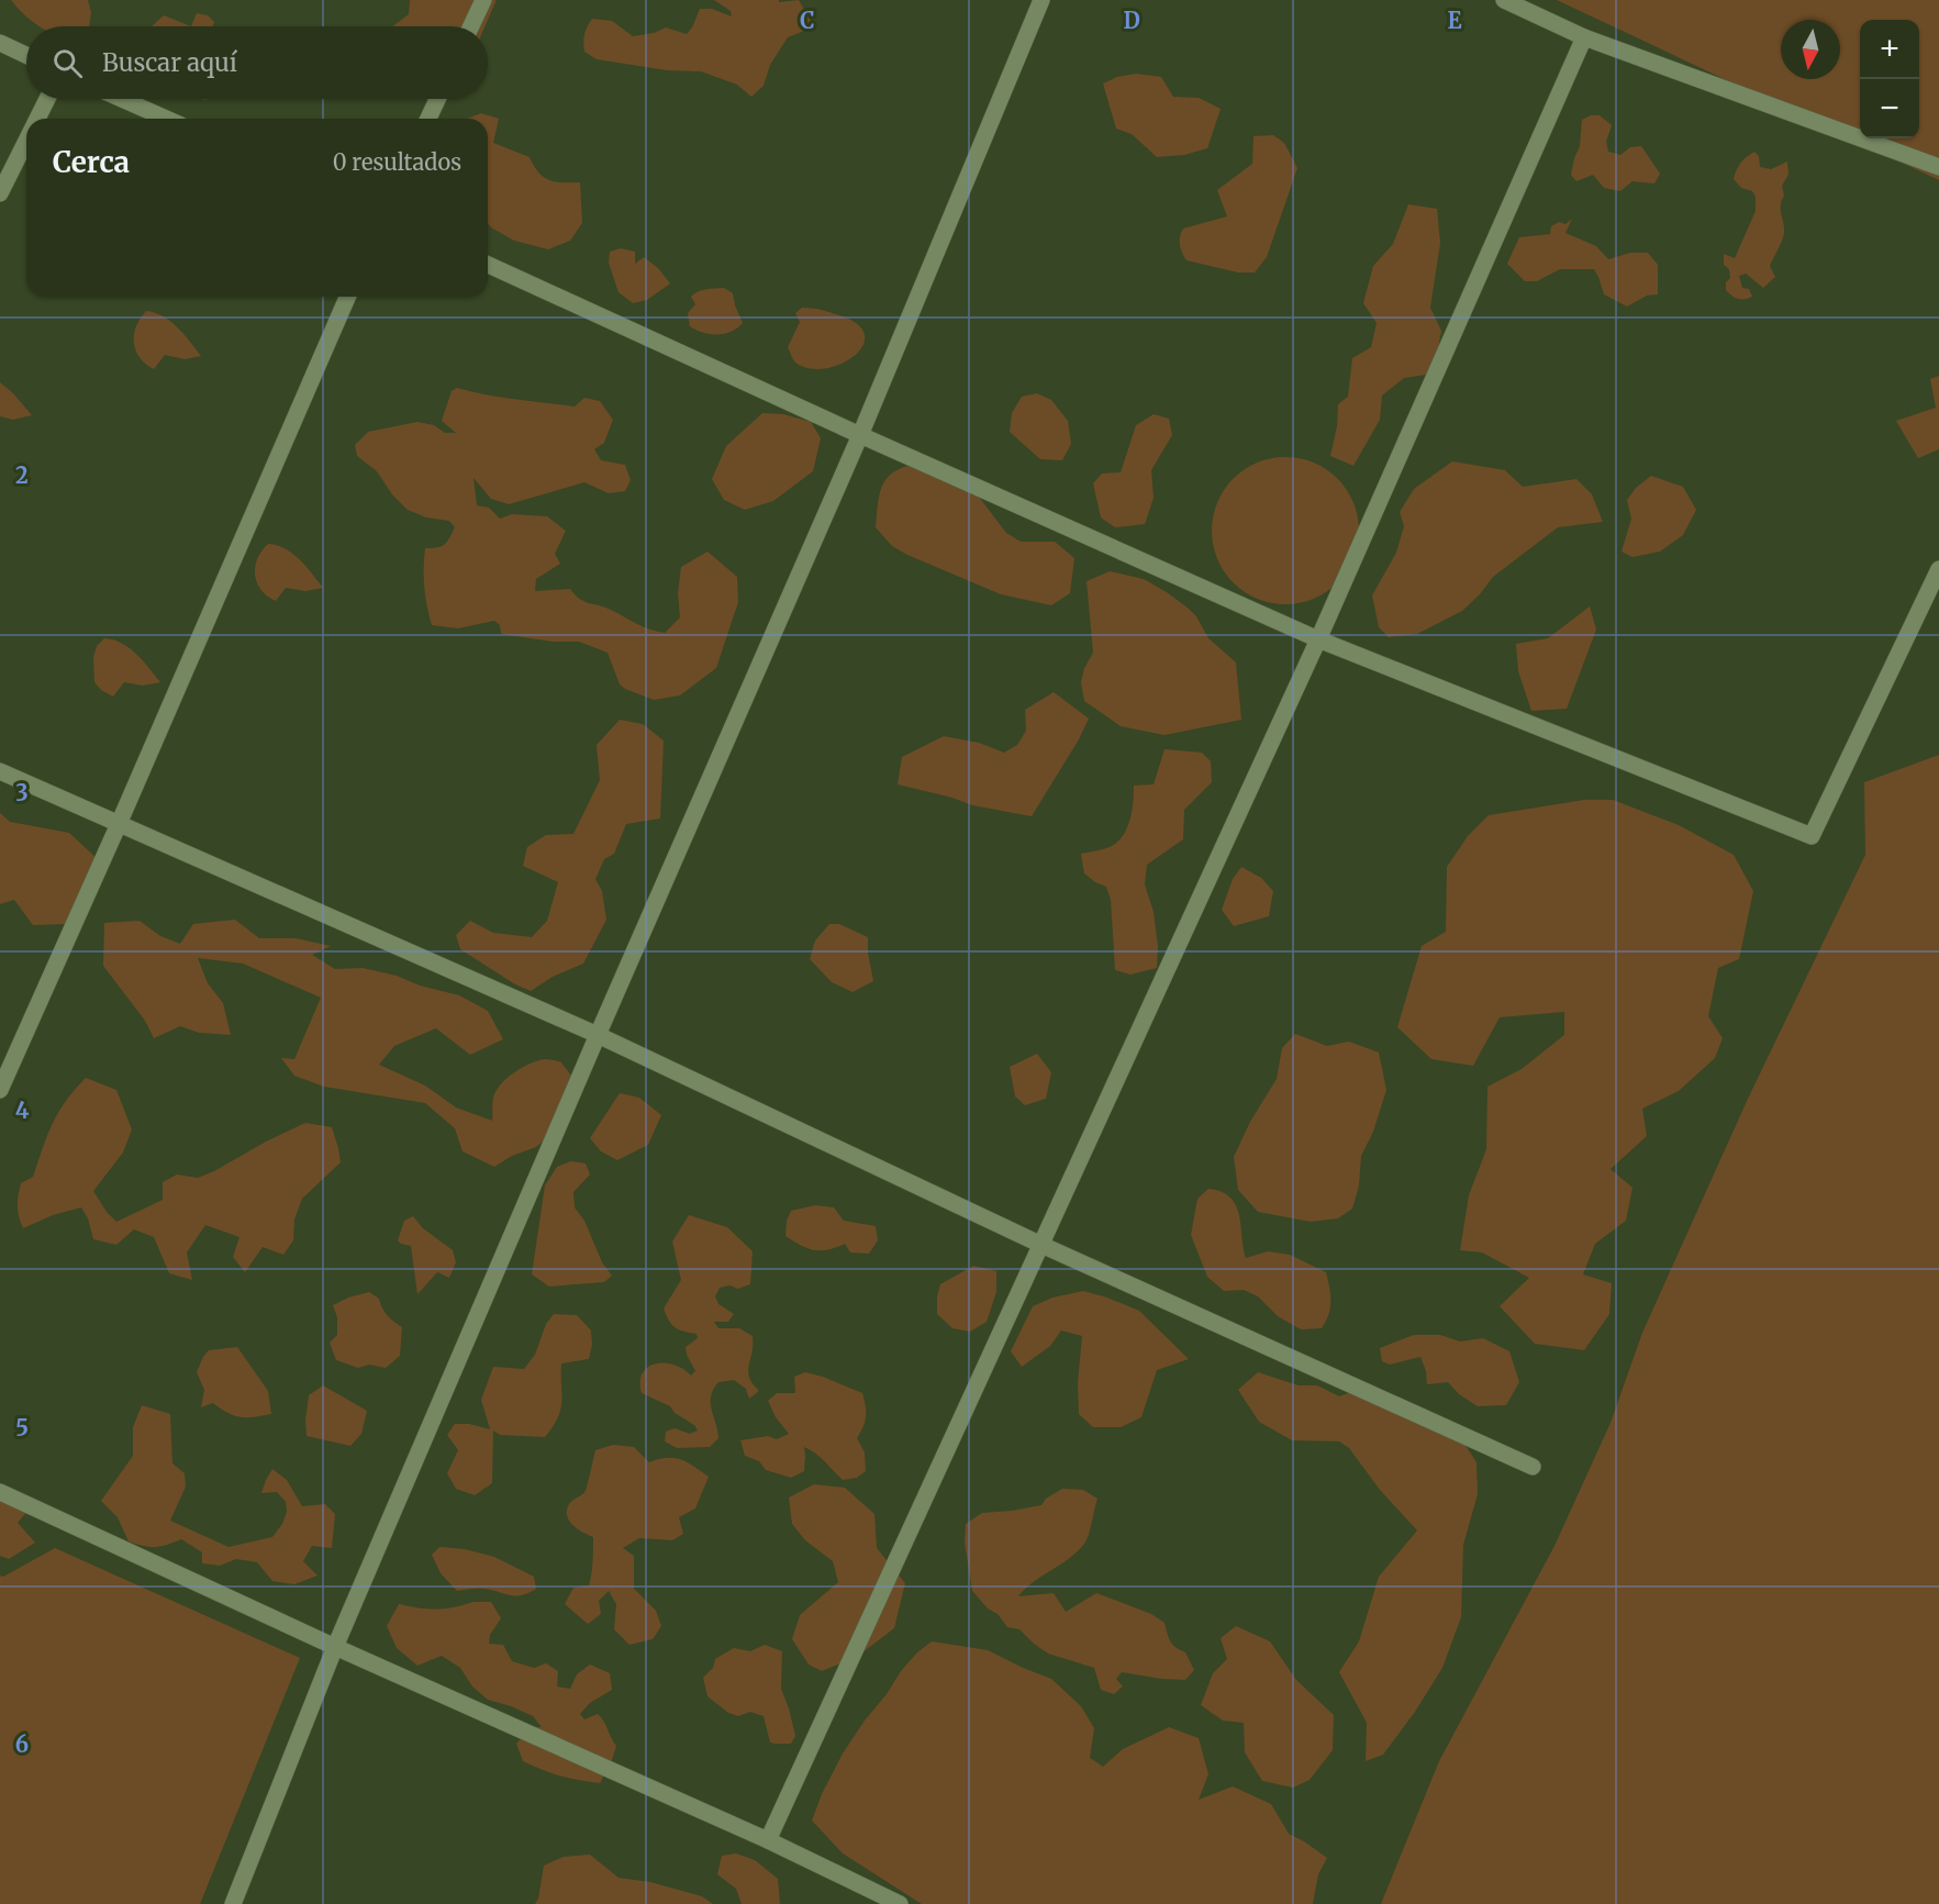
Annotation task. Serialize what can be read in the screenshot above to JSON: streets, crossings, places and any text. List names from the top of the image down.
{
  "north": "bottom",
  "page": {
    "map_buttons": ["+", "−"],
    "search": "Buscar aquí",
    "heading": ["Cerca", "0 resultados"]
  },
  "grid": {
    "columns": ["C", "D", "E"],
    "rows": [
      "2",
      "3",
      "4",
      "5",
      "6"
    ]
  }
}
